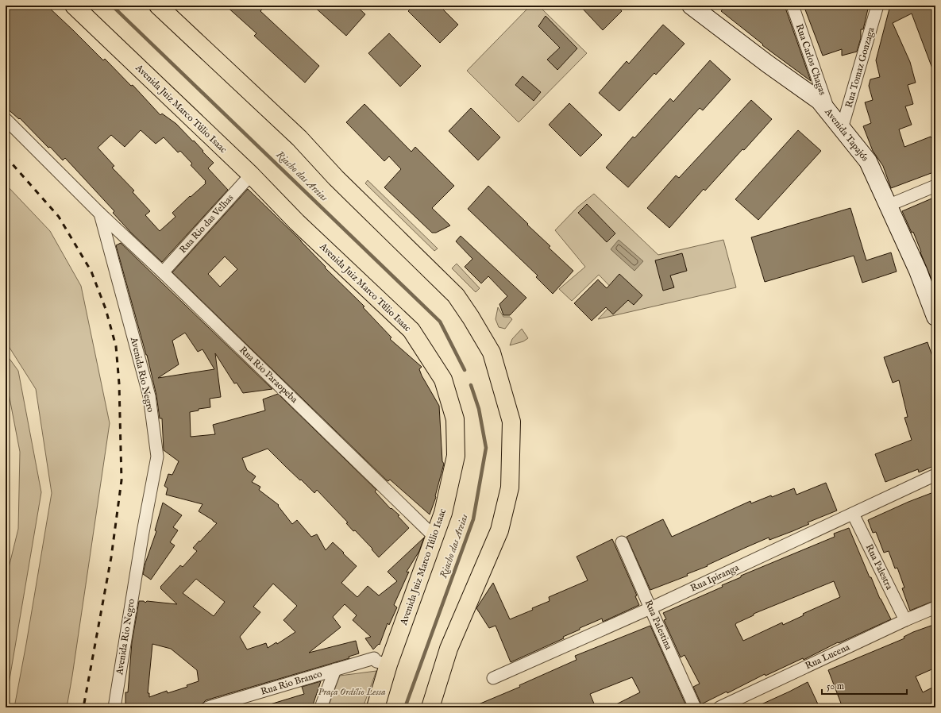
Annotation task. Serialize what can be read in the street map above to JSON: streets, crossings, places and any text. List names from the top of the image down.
{
  "streets": {
    "main road": ["Avenida Juiz Marco Túlio Isaac", "Avenida Tapajós"],
    "street": [
      "Rua Carlos Chagas",
      "Rua Tomaz Gonzaga",
      "Rua Rio das Velhas",
      "Avenida Rio Negro",
      "Rua Rio Paraopeba",
      "Rua Palestra",
      "Rua Ipiranga",
      "Rua Palestina",
      "Rua Lucena",
      "Rua Rio Branco"
    ]
  },
  "crossings": [
    ["Rua Carlos Chagas", "Avenida Tapajós"],
    ["Rua Tomaz Gonzaga", "Avenida Tapajós"],
    ["Avenida Juiz Marco Túlio Isaac", "Rua Rio das Velhas"],
    ["Avenida Juiz Marco Túlio Isaac", "Rua Rio Paraopeba"],
    ["Avenida Juiz Marco Túlio Isaac", "Rua Rio Branco"],
    ["Rua Rio das Velhas", "Rua Rio Paraopeba"],
    ["Avenida Rio Negro", "Rua Rio Paraopeba"],
    ["Rua Palestra", "Rua Ipiranga"],
    ["Rua Palestra", "Rua Lucena"],
    ["Rua Ipiranga", "Rua Palestina"]
  ],
  "water": ["Riacho das Areias"],
  "parks": ["Praça Ordílio Lessa"],
  "scale_bar": "50 m"
}
